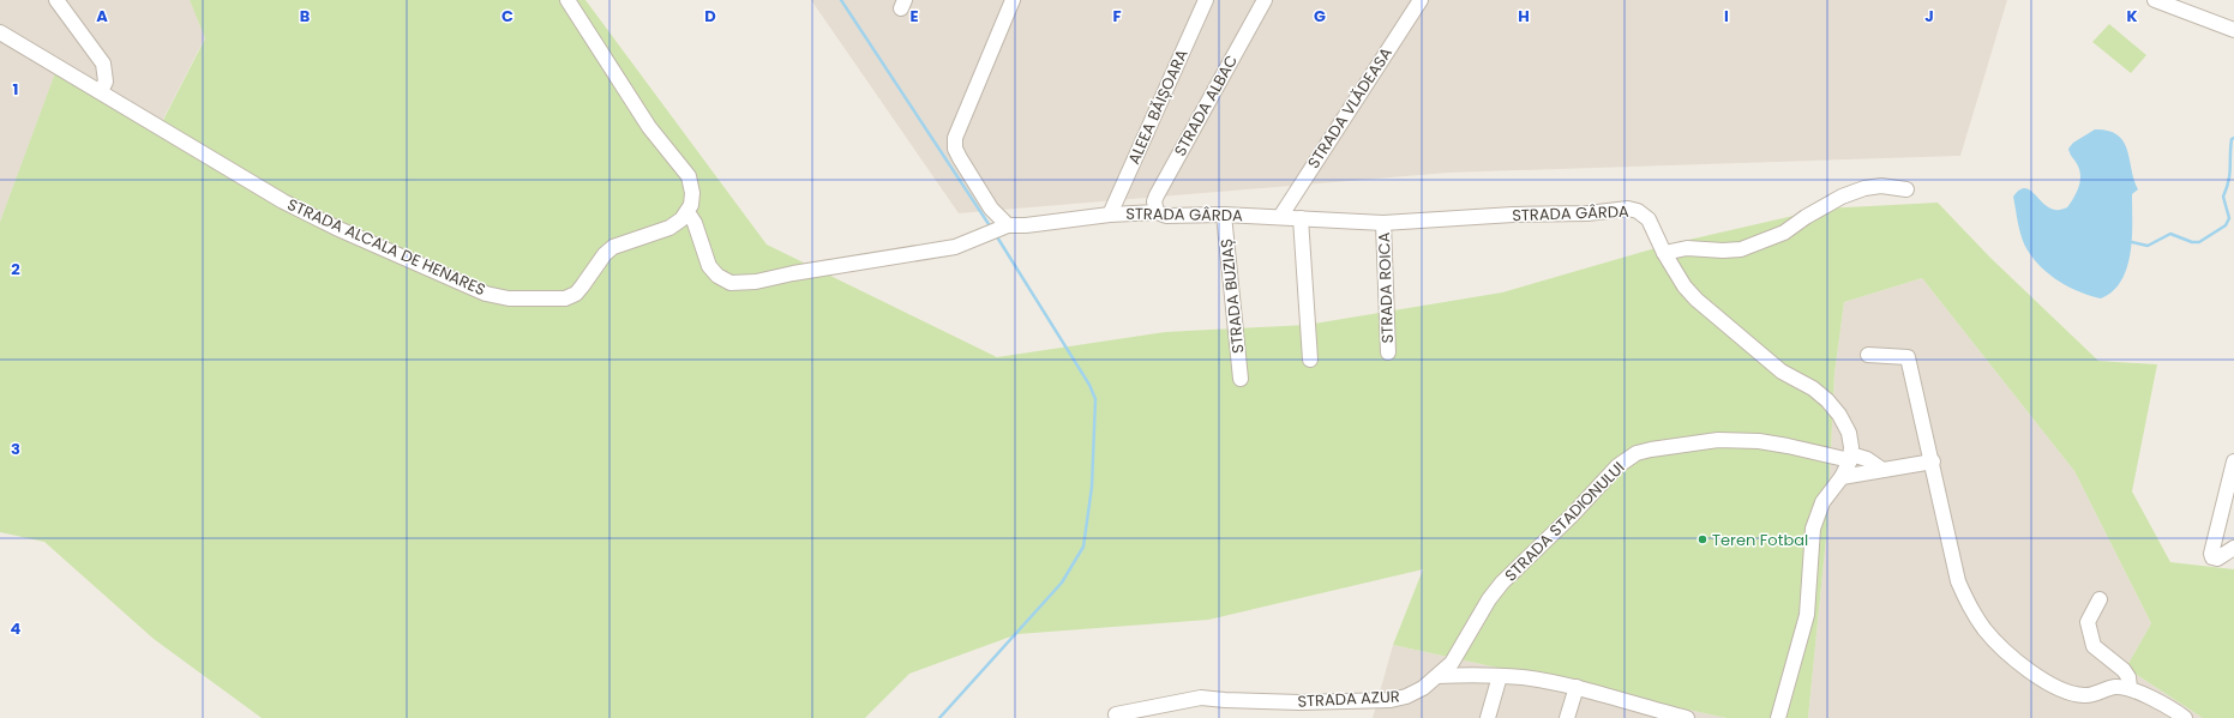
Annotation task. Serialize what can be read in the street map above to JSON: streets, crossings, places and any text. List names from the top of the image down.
{
  "streets": {
    "street": [
      "STRADA ALBAC",
      "ALEEA BĂIȘOARA",
      "STRADA VLĂDEASA",
      "STRADA GÂRDA",
      "STRADA ALCALA DE HENARES",
      "STRADA ROICA",
      "STRADA BUZIAȘ",
      "STRADA STADIONULUI",
      "STRADA AZUR"
    ]
  },
  "crossings": [
    ["STRADA ALBAC", "STRADA GÂRDA"],
    ["ALEEA BĂIȘOARA", "STRADA GÂRDA"],
    ["STRADA VLĂDEASA", "STRADA GÂRDA"],
    ["STRADA GÂRDA", "STRADA ALCALA DE HENARES"],
    ["STRADA GÂRDA", "STRADA ROICA"],
    ["STRADA GÂRDA", "STRADA BUZIAȘ"],
    ["STRADA GÂRDA", "STRADA STADIONULUI"],
    ["STRADA STADIONULUI", "STRADA AZUR"]
  ],
  "places": ["Teren Fotbal"],
  "grid": {
    "columns": [
      "A",
      "B",
      "C",
      "D",
      "E",
      "F",
      "G",
      "H",
      "I",
      "J",
      "K"
    ],
    "rows": [
      "1",
      "2",
      "3",
      "4"
    ]
  }
}
